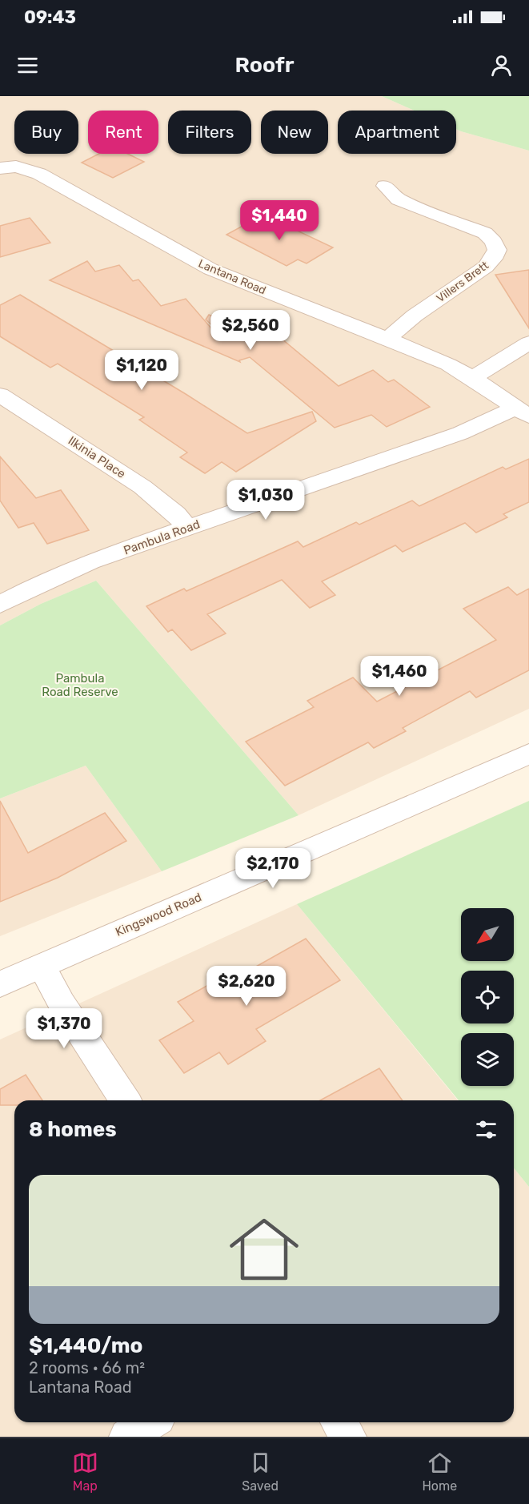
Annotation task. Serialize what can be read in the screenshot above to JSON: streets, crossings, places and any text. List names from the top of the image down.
{
  "streets": {
    "street": [
      "Lantana Road",
      "Villers Brett",
      "Ilkinia Place",
      "Pambula Road",
      "Kingswood Road"
    ]
  },
  "crossings": [
    ["Lantana Road", "Villers Brett"],
    ["Lantana Road", "Pambula Road"],
    ["Ilkinia Place", "Pambula Road"]
  ],
  "parks": ["Pambula Road Reserve"],
  "north": "bottom left",
  "page": {
    "status": "09:43",
    "header": "Roofr",
    "chip": [
      "Buy",
      "Rent",
      "Filters",
      "New",
      "Apartment"
    ],
    "price": [
      "$1,440",
      "$2,560",
      "$1,120",
      "$1,030",
      "$1,460",
      "$2,170",
      "$2,620",
      "$1,370"
    ],
    "heading": "8 homes",
    "list": [
      {
        "name": "$1,440/mo",
        "note": "2 rooms · 66 m² · Lantana Road"
      }
    ],
    "tabs": ["Map", "Saved", "Home"]
  }
}
